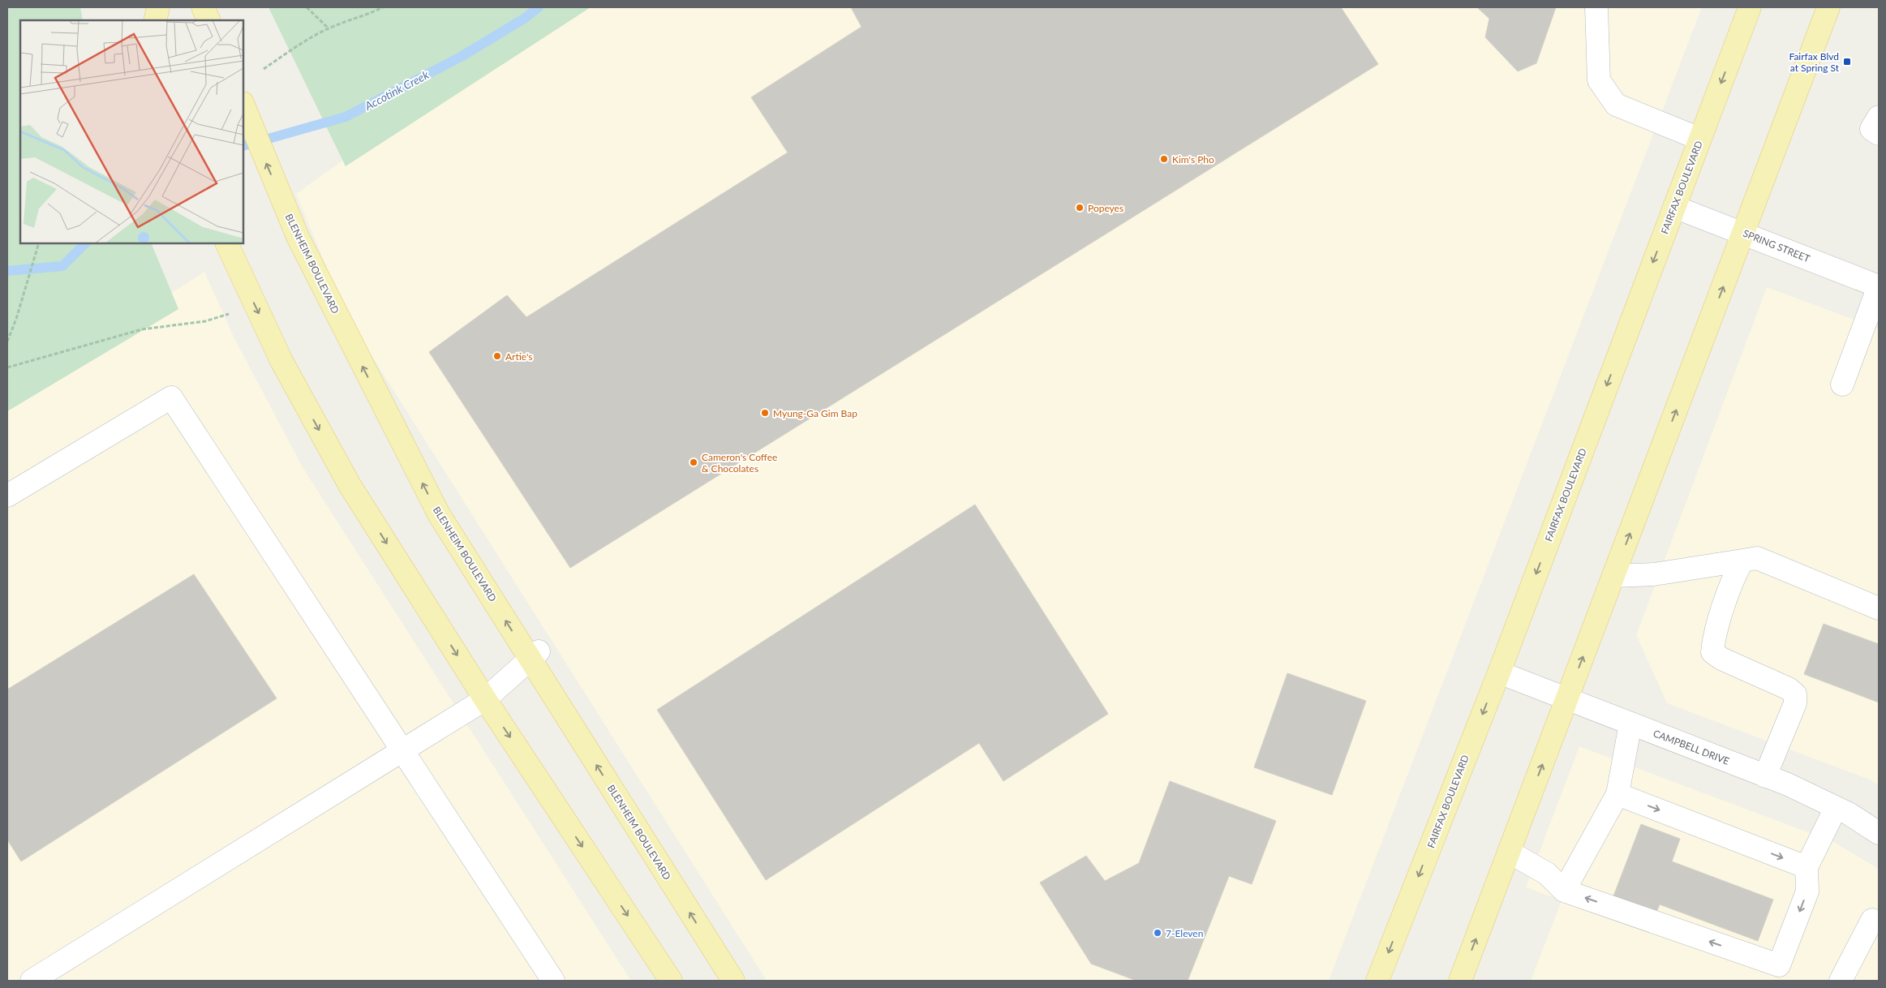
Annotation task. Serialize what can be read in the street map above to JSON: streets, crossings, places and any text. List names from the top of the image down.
{
  "streets": {
    "main road": ["FAIRFAX BOULEVARD", "BLENHEIM BOULEVARD"],
    "street": ["SPRING STREET", "CAMPBELL DRIVE"]
  },
  "crossings": [
    ["FAIRFAX BOULEVARD", "SPRING STREET"],
    ["FAIRFAX BOULEVARD", "CAMPBELL DRIVE"]
  ],
  "water": ["Accotink Creek"],
  "places": {
    "transit": ["Fairfax Blvd at Spring St"],
    "other": [
      "Kim's Pho",
      "Popeyes",
      "Artie's",
      "Myung-Ga Gim Bap",
      "Cameron's Coffee & Chocolates",
      "7-Eleven"
    ]
  }
}
